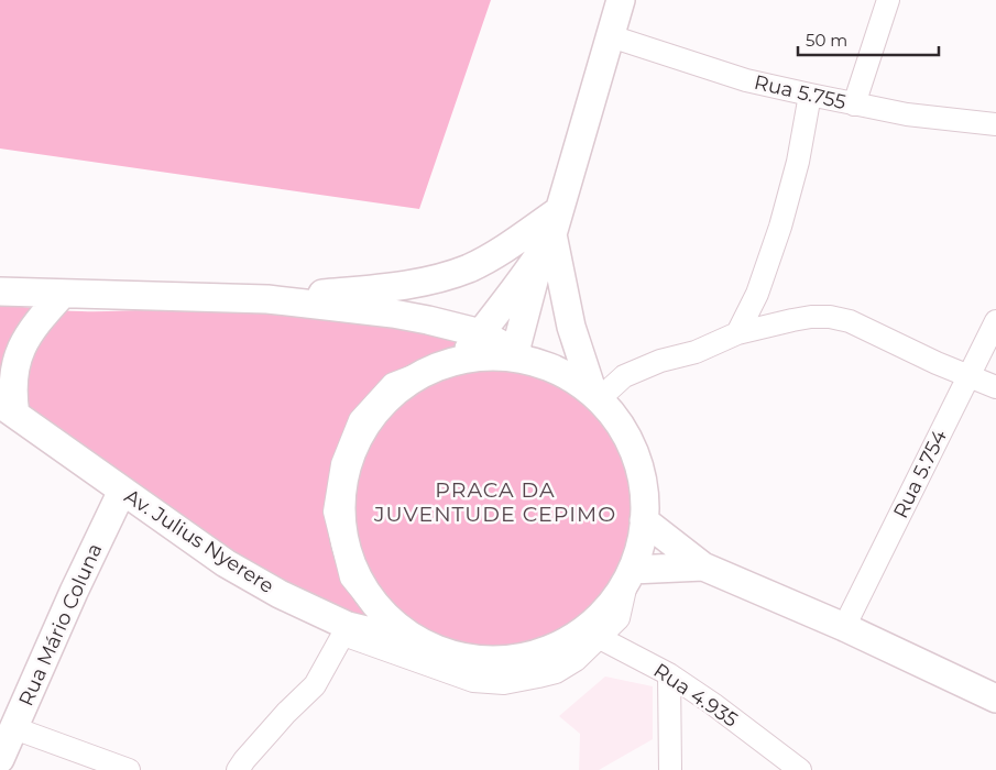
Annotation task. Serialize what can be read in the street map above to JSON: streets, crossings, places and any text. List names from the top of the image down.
{
  "streets": {
    "main road": ["Av. Julius Nyerere", "Rua Mário Coluna"],
    "street": ["Rua 5.755", "Rua 5.754", "Rua 4.935"]
  },
  "crossings": [
    ["Av. Julius Nyerere", "Rua Mário Coluna"],
    ["Av. Julius Nyerere", "Rua 4.935"]
  ],
  "districts": ["PRACA DA JUVENTUDE CEPIMO"],
  "scale_bar": "50 m"
}
